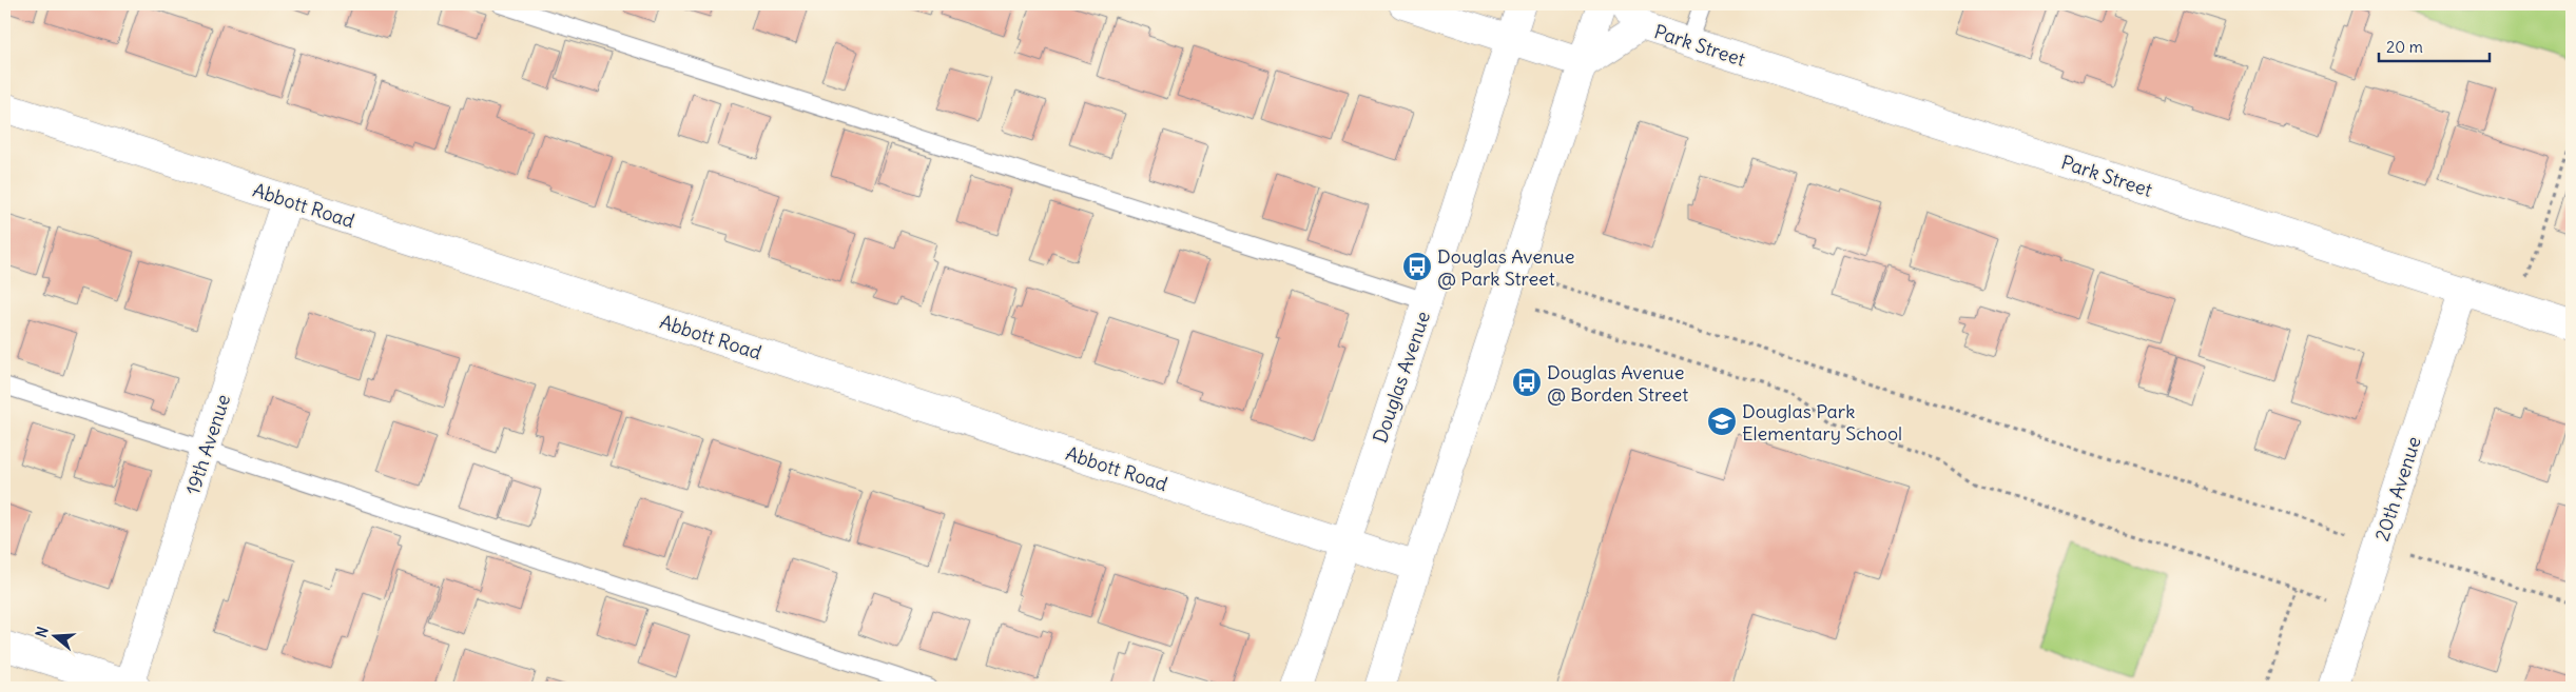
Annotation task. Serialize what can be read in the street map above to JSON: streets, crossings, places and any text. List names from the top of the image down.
{
  "streets": {
    "street": [
      "Park Street",
      "Abbott Road",
      "Douglas Avenue",
      "19th Avenue",
      "20th Avenue"
    ]
  },
  "crossings": [
    ["Park Street", "20th Avenue"],
    ["Abbott Road", "Douglas Avenue"],
    ["Abbott Road", "19th Avenue"]
  ],
  "places": {
    "bus stop": ["Douglas Avenue @ Park Street", "Douglas Avenue @ Borden Street"],
    "school or university": ["Douglas Park Elementary School"]
  },
  "scale_bar": "20 m",
  "north": "left"
}
